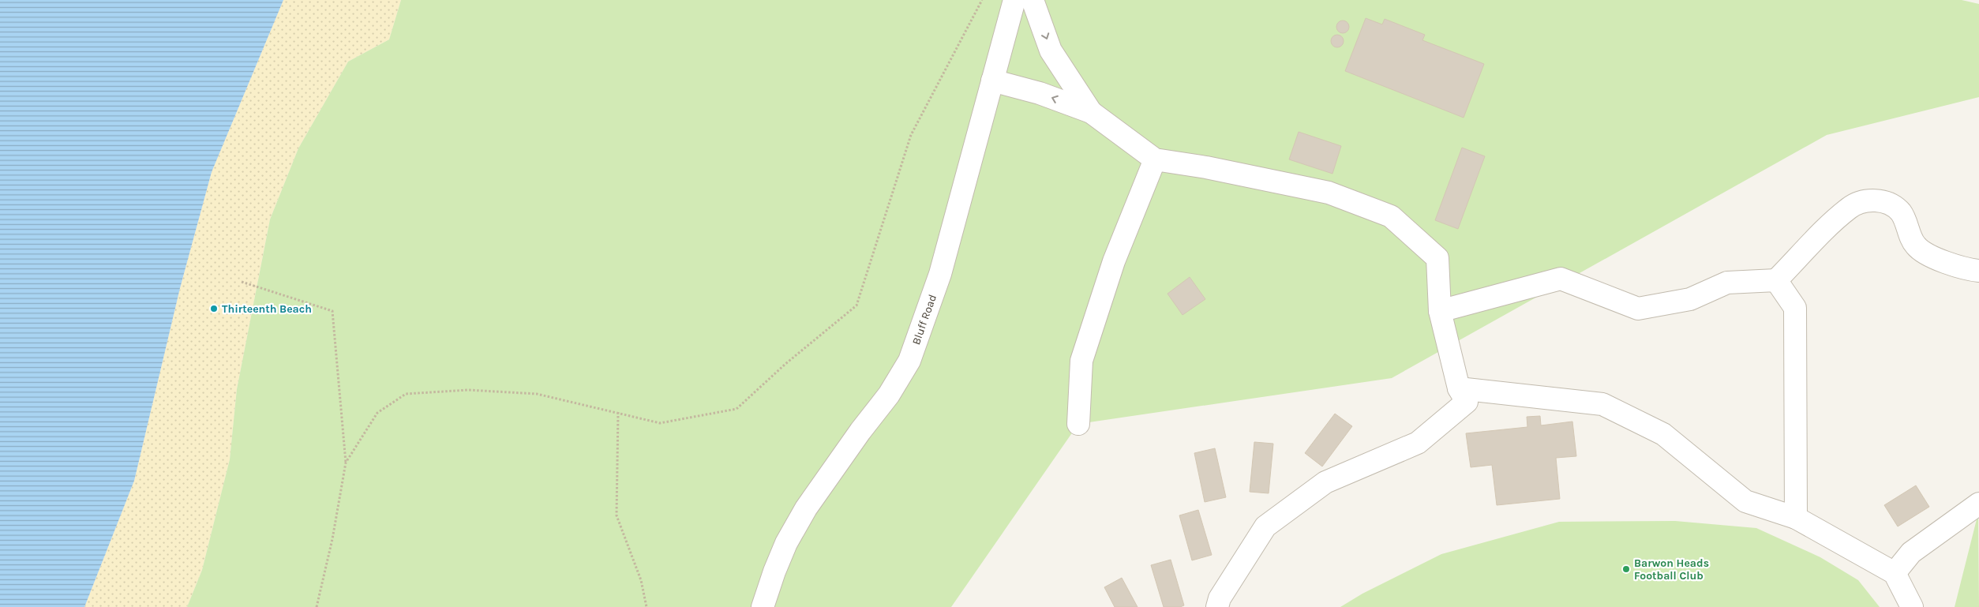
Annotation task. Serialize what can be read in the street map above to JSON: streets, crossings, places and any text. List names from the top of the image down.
{
  "streets": {
    "street": ["Bluff Road"]
  },
  "places": ["Thirteenth Beach", "Barwon Heads Football Club"]
}
